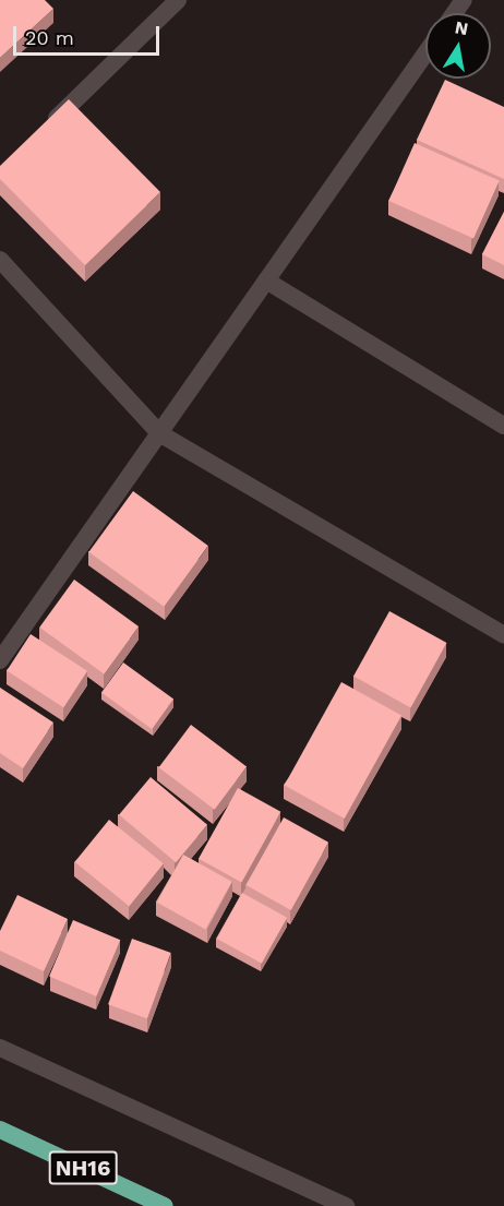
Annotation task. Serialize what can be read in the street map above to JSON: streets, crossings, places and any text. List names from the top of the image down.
{
  "streets": {
    "highway": ["NH16"]
  },
  "scale_bar": "20 m",
  "north": "top"
}
